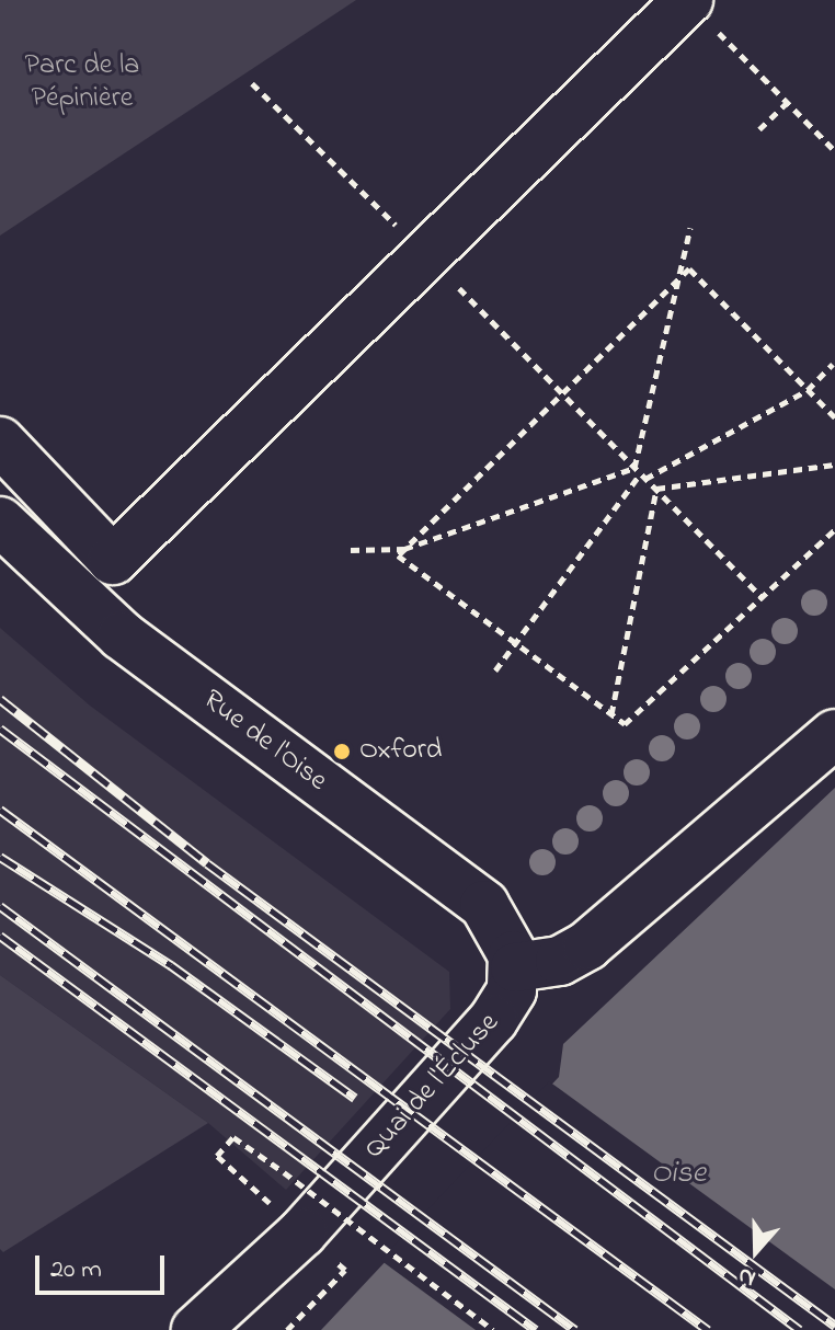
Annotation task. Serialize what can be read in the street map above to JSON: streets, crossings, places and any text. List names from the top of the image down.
{
  "streets": {
    "street": ["Rue de l'Oise", "Quai de l'Écluse"]
  },
  "crossings": [
    ["Rue de l'Oise", "Quai de l'Écluse"]
  ],
  "water": ["Oise"],
  "parks": ["Parc de la Pépinière"],
  "places": ["Oxford"],
  "scale_bar": "20 m",
  "north": "bottom"
}
